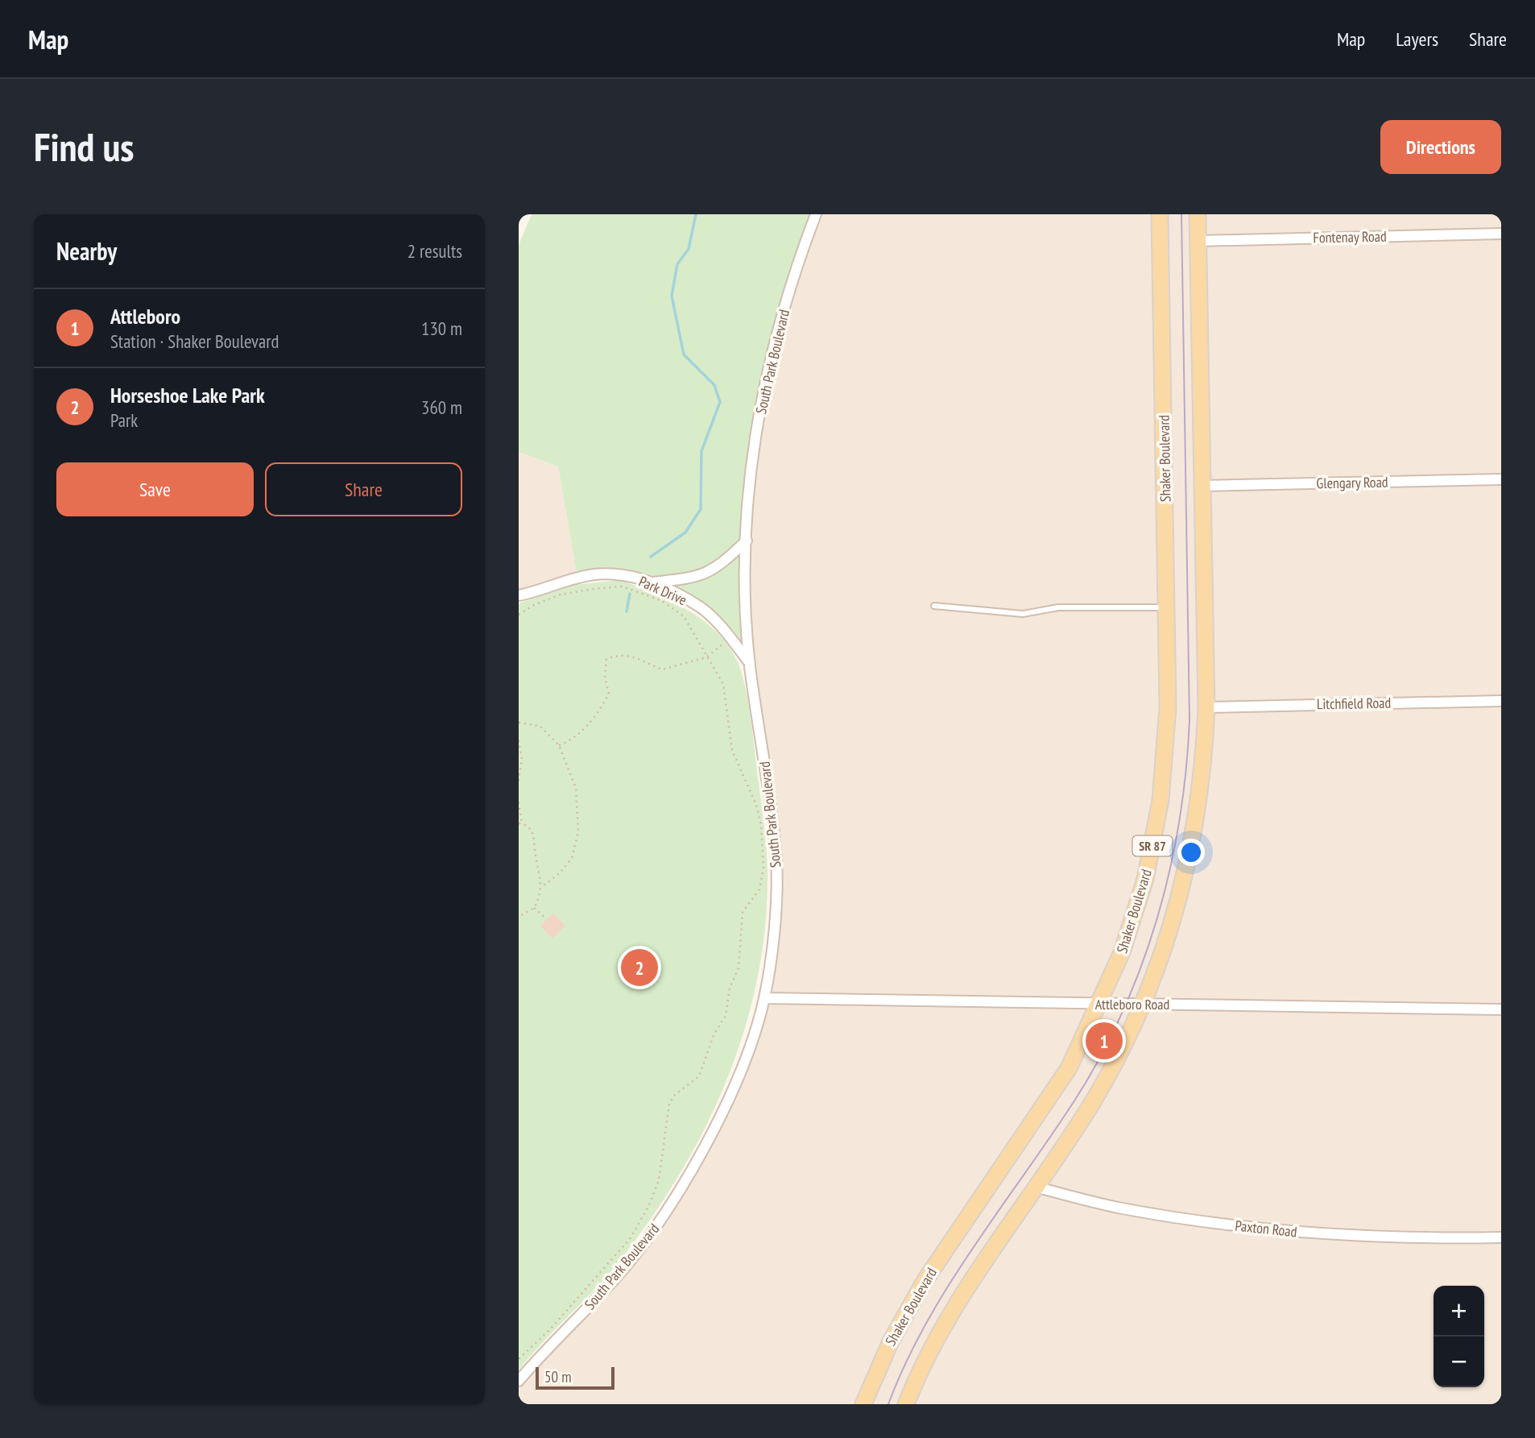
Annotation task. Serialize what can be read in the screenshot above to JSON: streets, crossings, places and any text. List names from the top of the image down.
{
  "streets": {
    "main road": ["Shaker Boulevard", "SR 87"],
    "street": [
      "Fontenay Road",
      "South Park Boulevard",
      "Glengary Road",
      "Park Drive",
      "Litchfield Road",
      "Attleboro Road",
      "Paxton Road"
    ]
  },
  "crossings": [
    ["Fontenay Road", "SR 87"],
    ["South Park Boulevard", "Park Drive"],
    ["South Park Boulevard", "Attleboro Road"],
    ["Shaker Boulevard", "Attleboro Road"],
    ["Glengary Road", "SR 87"],
    ["Litchfield Road", "SR 87"],
    ["SR 87", "Attleboro Road"],
    ["SR 87", "Paxton Road"]
  ],
  "scale_bar": "50 m",
  "page": {
    "header": "Map",
    "nav": ["Map", "Layers", "Share"],
    "buttons": [
      "Directions",
      ["Save", "Share"]
    ],
    "title": "Find us",
    "heading": ["Nearby", "2 results"],
    "list": [
      {
        "mark": "1",
        "name": "Attleboro",
        "note": "Station · Shaker Boulevard",
        "value": "130 m"
      },
      {
        "mark": "2",
        "name": "Horseshoe Lake Park",
        "note": "Park",
        "value": "360 m"
      }
    ],
    "pins": ["2", "1"],
    "map_buttons": ["+", "−"],
    "scale": "50 m"
  }
}
